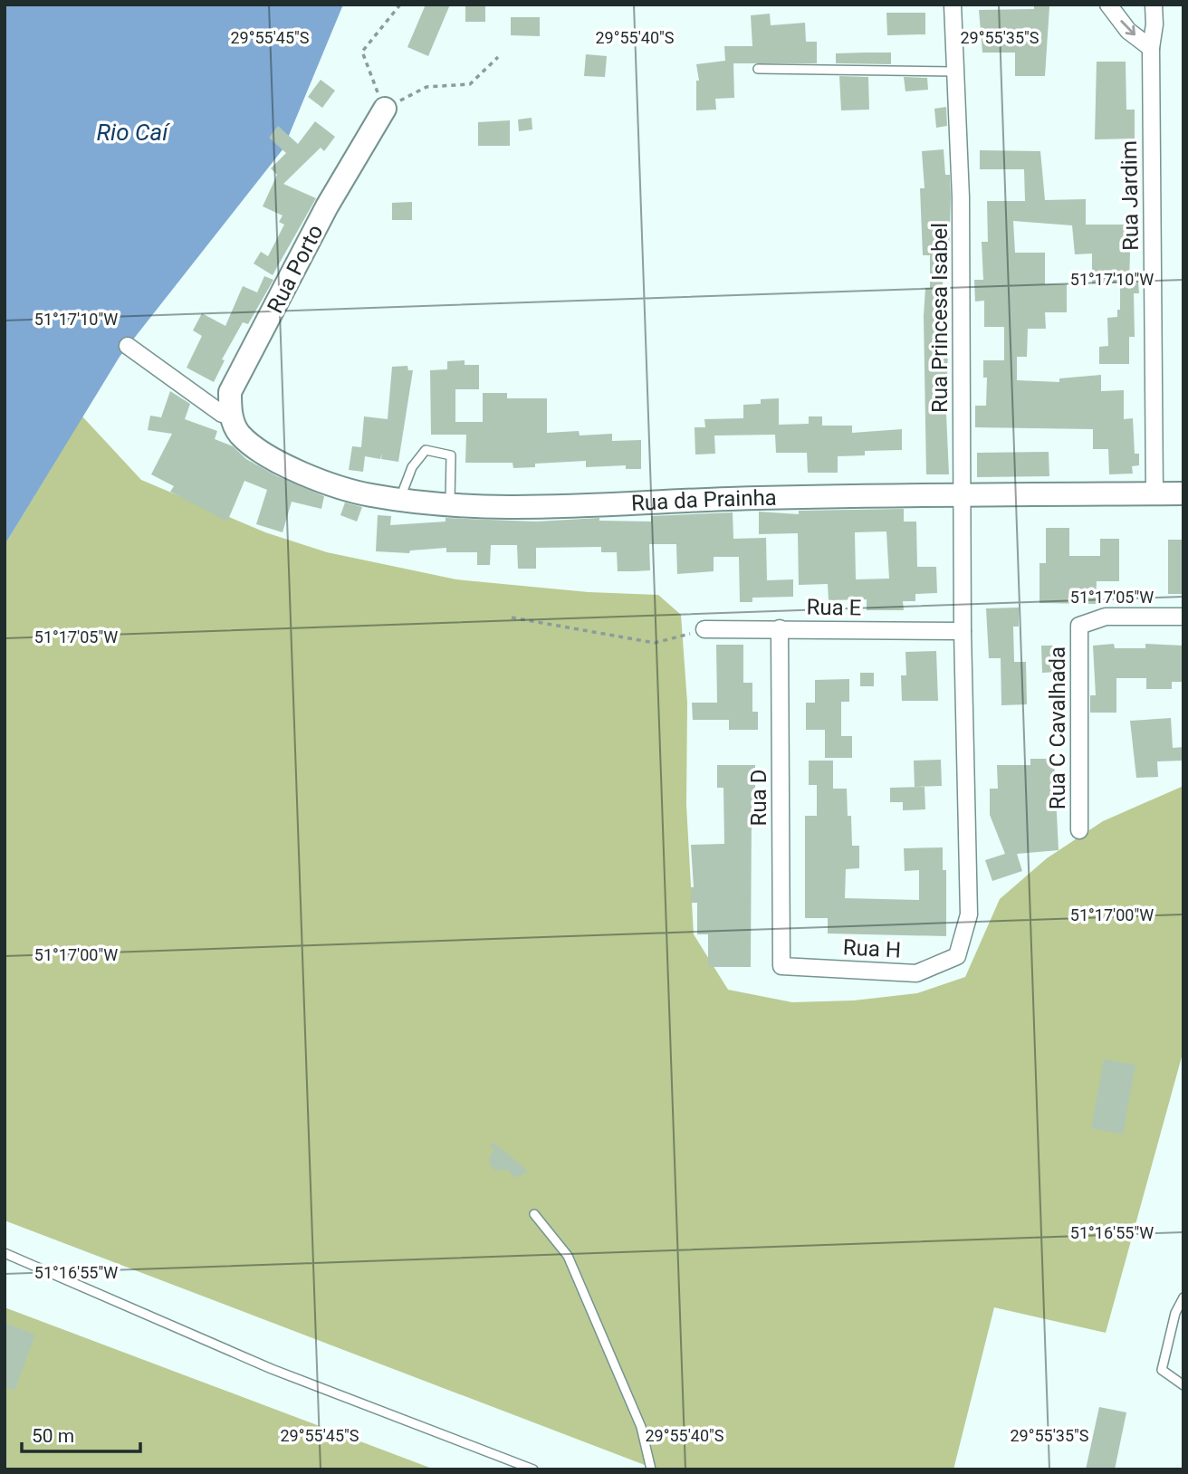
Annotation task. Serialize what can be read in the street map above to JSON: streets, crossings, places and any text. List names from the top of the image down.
{
  "streets": {
    "street": [
      "Rua Jardim",
      "Rua Porto",
      "Rua Princesa Isabel",
      "Rua da Prainha",
      "Rua E",
      "Rua C Cavalhada",
      "Rua D",
      "Rua H"
    ]
  },
  "crossings": [
    ["Rua Jardim", "Rua da Prainha"],
    ["Rua Porto", "Rua da Prainha"],
    ["Rua Princesa Isabel", "Rua da Prainha"],
    ["Rua Princesa Isabel", "Rua E"],
    ["Rua Princesa Isabel", "Rua H"],
    ["Rua E", "Rua D"],
    ["Rua E", "Rua H"],
    ["Rua D", "Rua H"]
  ],
  "water": ["Rio Caí"],
  "scale_bar": "50 m",
  "coordinates": [
    "29°55'45\"S",
    "29°55'40\"S",
    "29°55'35\"S",
    "51°17'10\"W",
    "51°17'05\"W",
    "51°17'00\"W",
    "51°16'55\"W"
  ]
}
